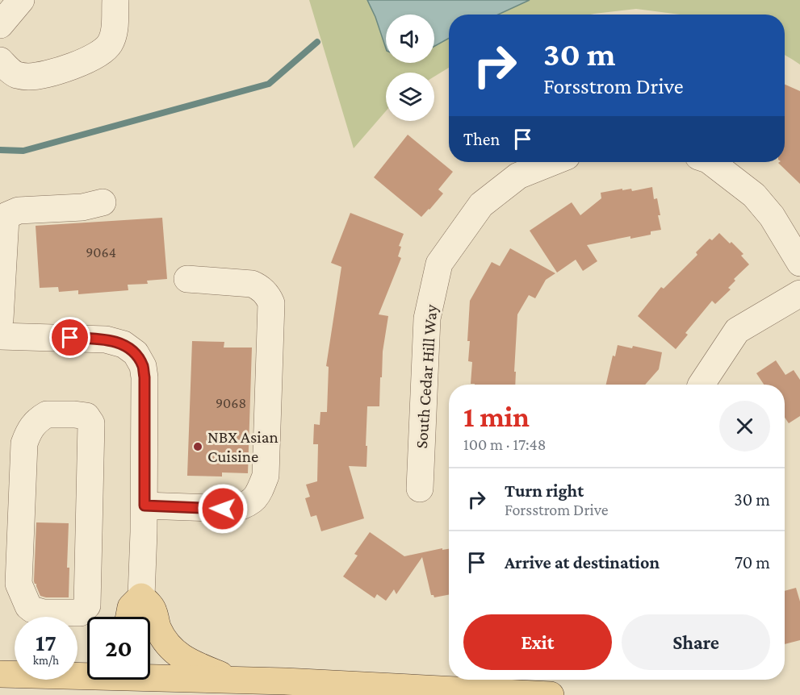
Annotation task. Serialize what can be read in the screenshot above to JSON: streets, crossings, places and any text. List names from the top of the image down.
{
  "streets": {
    "street": ["South Cedar Hill Way"]
  },
  "places": ["NBX Asian Cuisine"],
  "house_numbers": ["9064", "9068"],
  "page": {
    "turn": ["30 m", "Forsstrom Drive"],
    "then": "Then",
    "heading": ["1 min", "100 m · 17:48"],
    "list": [
      {
        "name": "Turn right",
        "note": "Forsstrom Drive",
        "value": "30 m"
      },
      {
        "name": "Arrive at destination",
        "value": "70 m"
      }
    ],
    "buttons": ["Exit", "Share"],
    "speed": "17 km/h",
    "limit": "20"
  }
}
